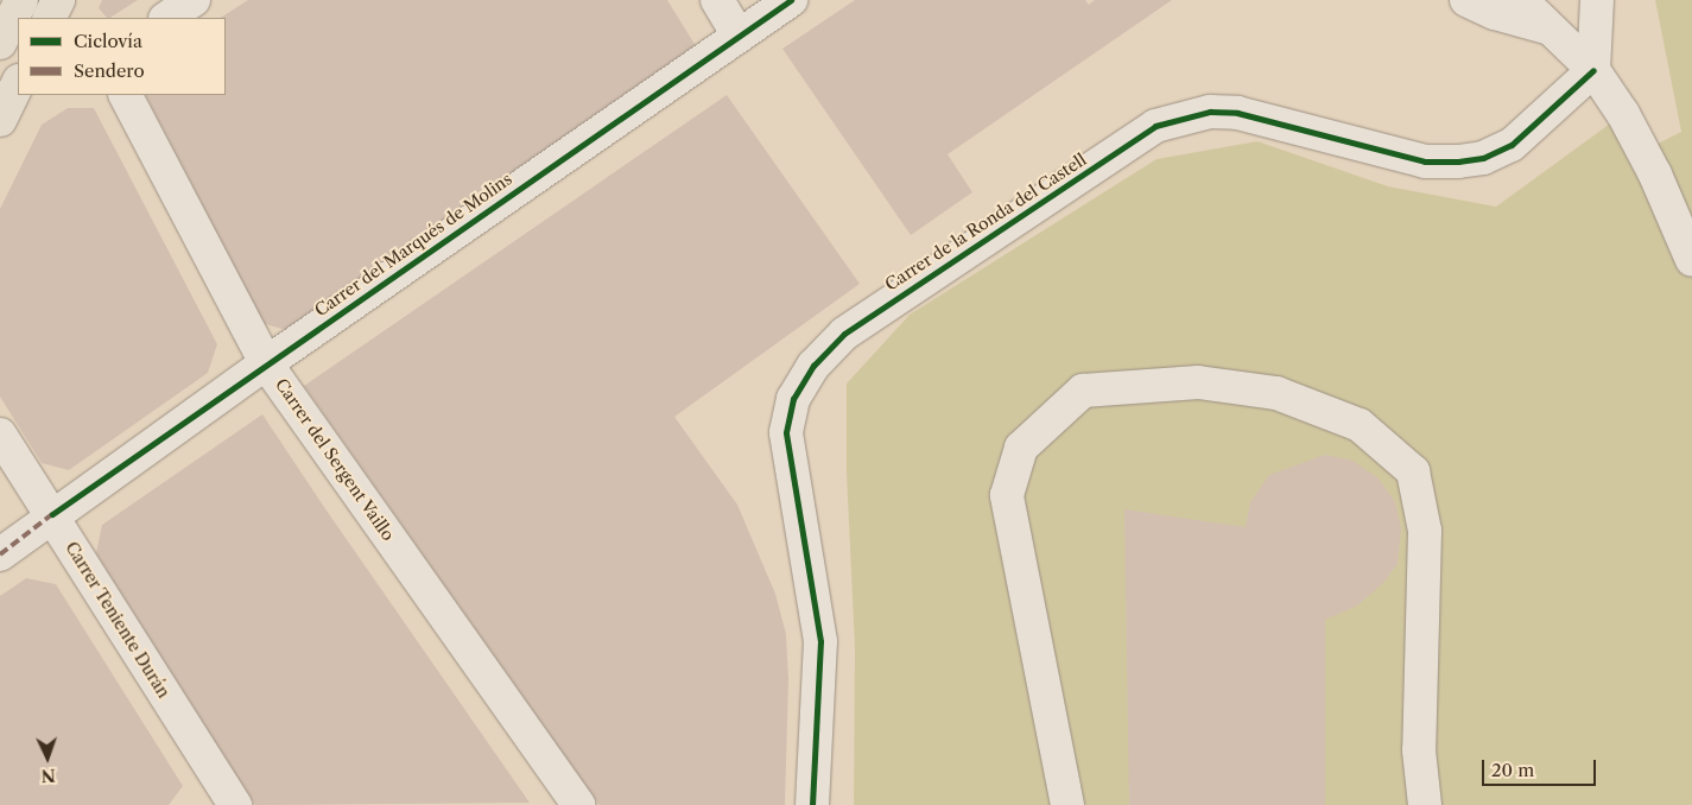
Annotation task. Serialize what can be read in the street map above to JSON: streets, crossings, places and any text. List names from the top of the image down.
{
  "streets": {
    "street": [
      "Carrer de la Ronda del Castell",
      "Carrer del Marqués de Molins",
      "Carrer del Sergent Vaillo",
      "Carrer Teniente Durán"
    ]
  },
  "crossings": [
    ["Carrer del Marqués de Molins", "Carrer del Sergent Vaillo"],
    ["Carrer del Marqués de Molins", "Carrer Teniente Durán"]
  ],
  "legend": ["Ciclovía", "Sendero"],
  "scale_bar": "20 m",
  "north": "bottom"
}
